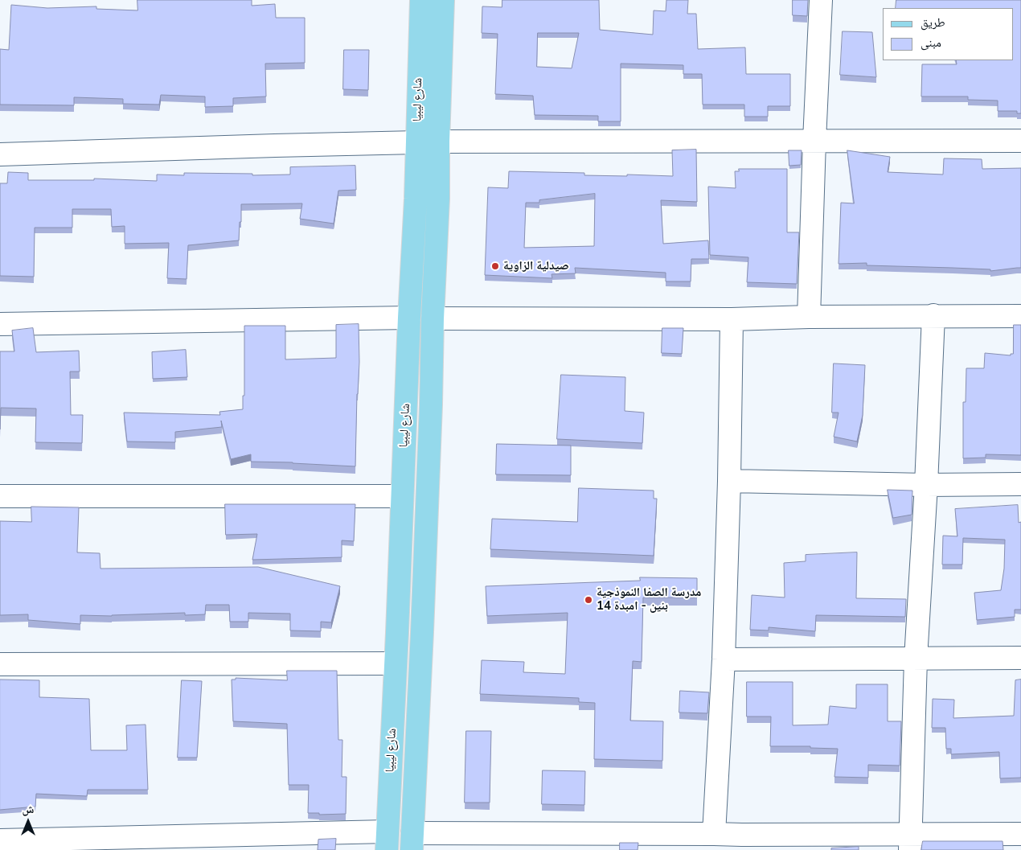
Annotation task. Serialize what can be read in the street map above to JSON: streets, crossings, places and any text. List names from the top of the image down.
{
  "streets": {
    "main road": ["شارع ليبيا"]
  },
  "places": ["صيدلية الزاوية", "مدرسة الصفا النموذجية بنين - امبدة 14"],
  "legend": ["طريق", "مبنى"],
  "north": "top"
}
